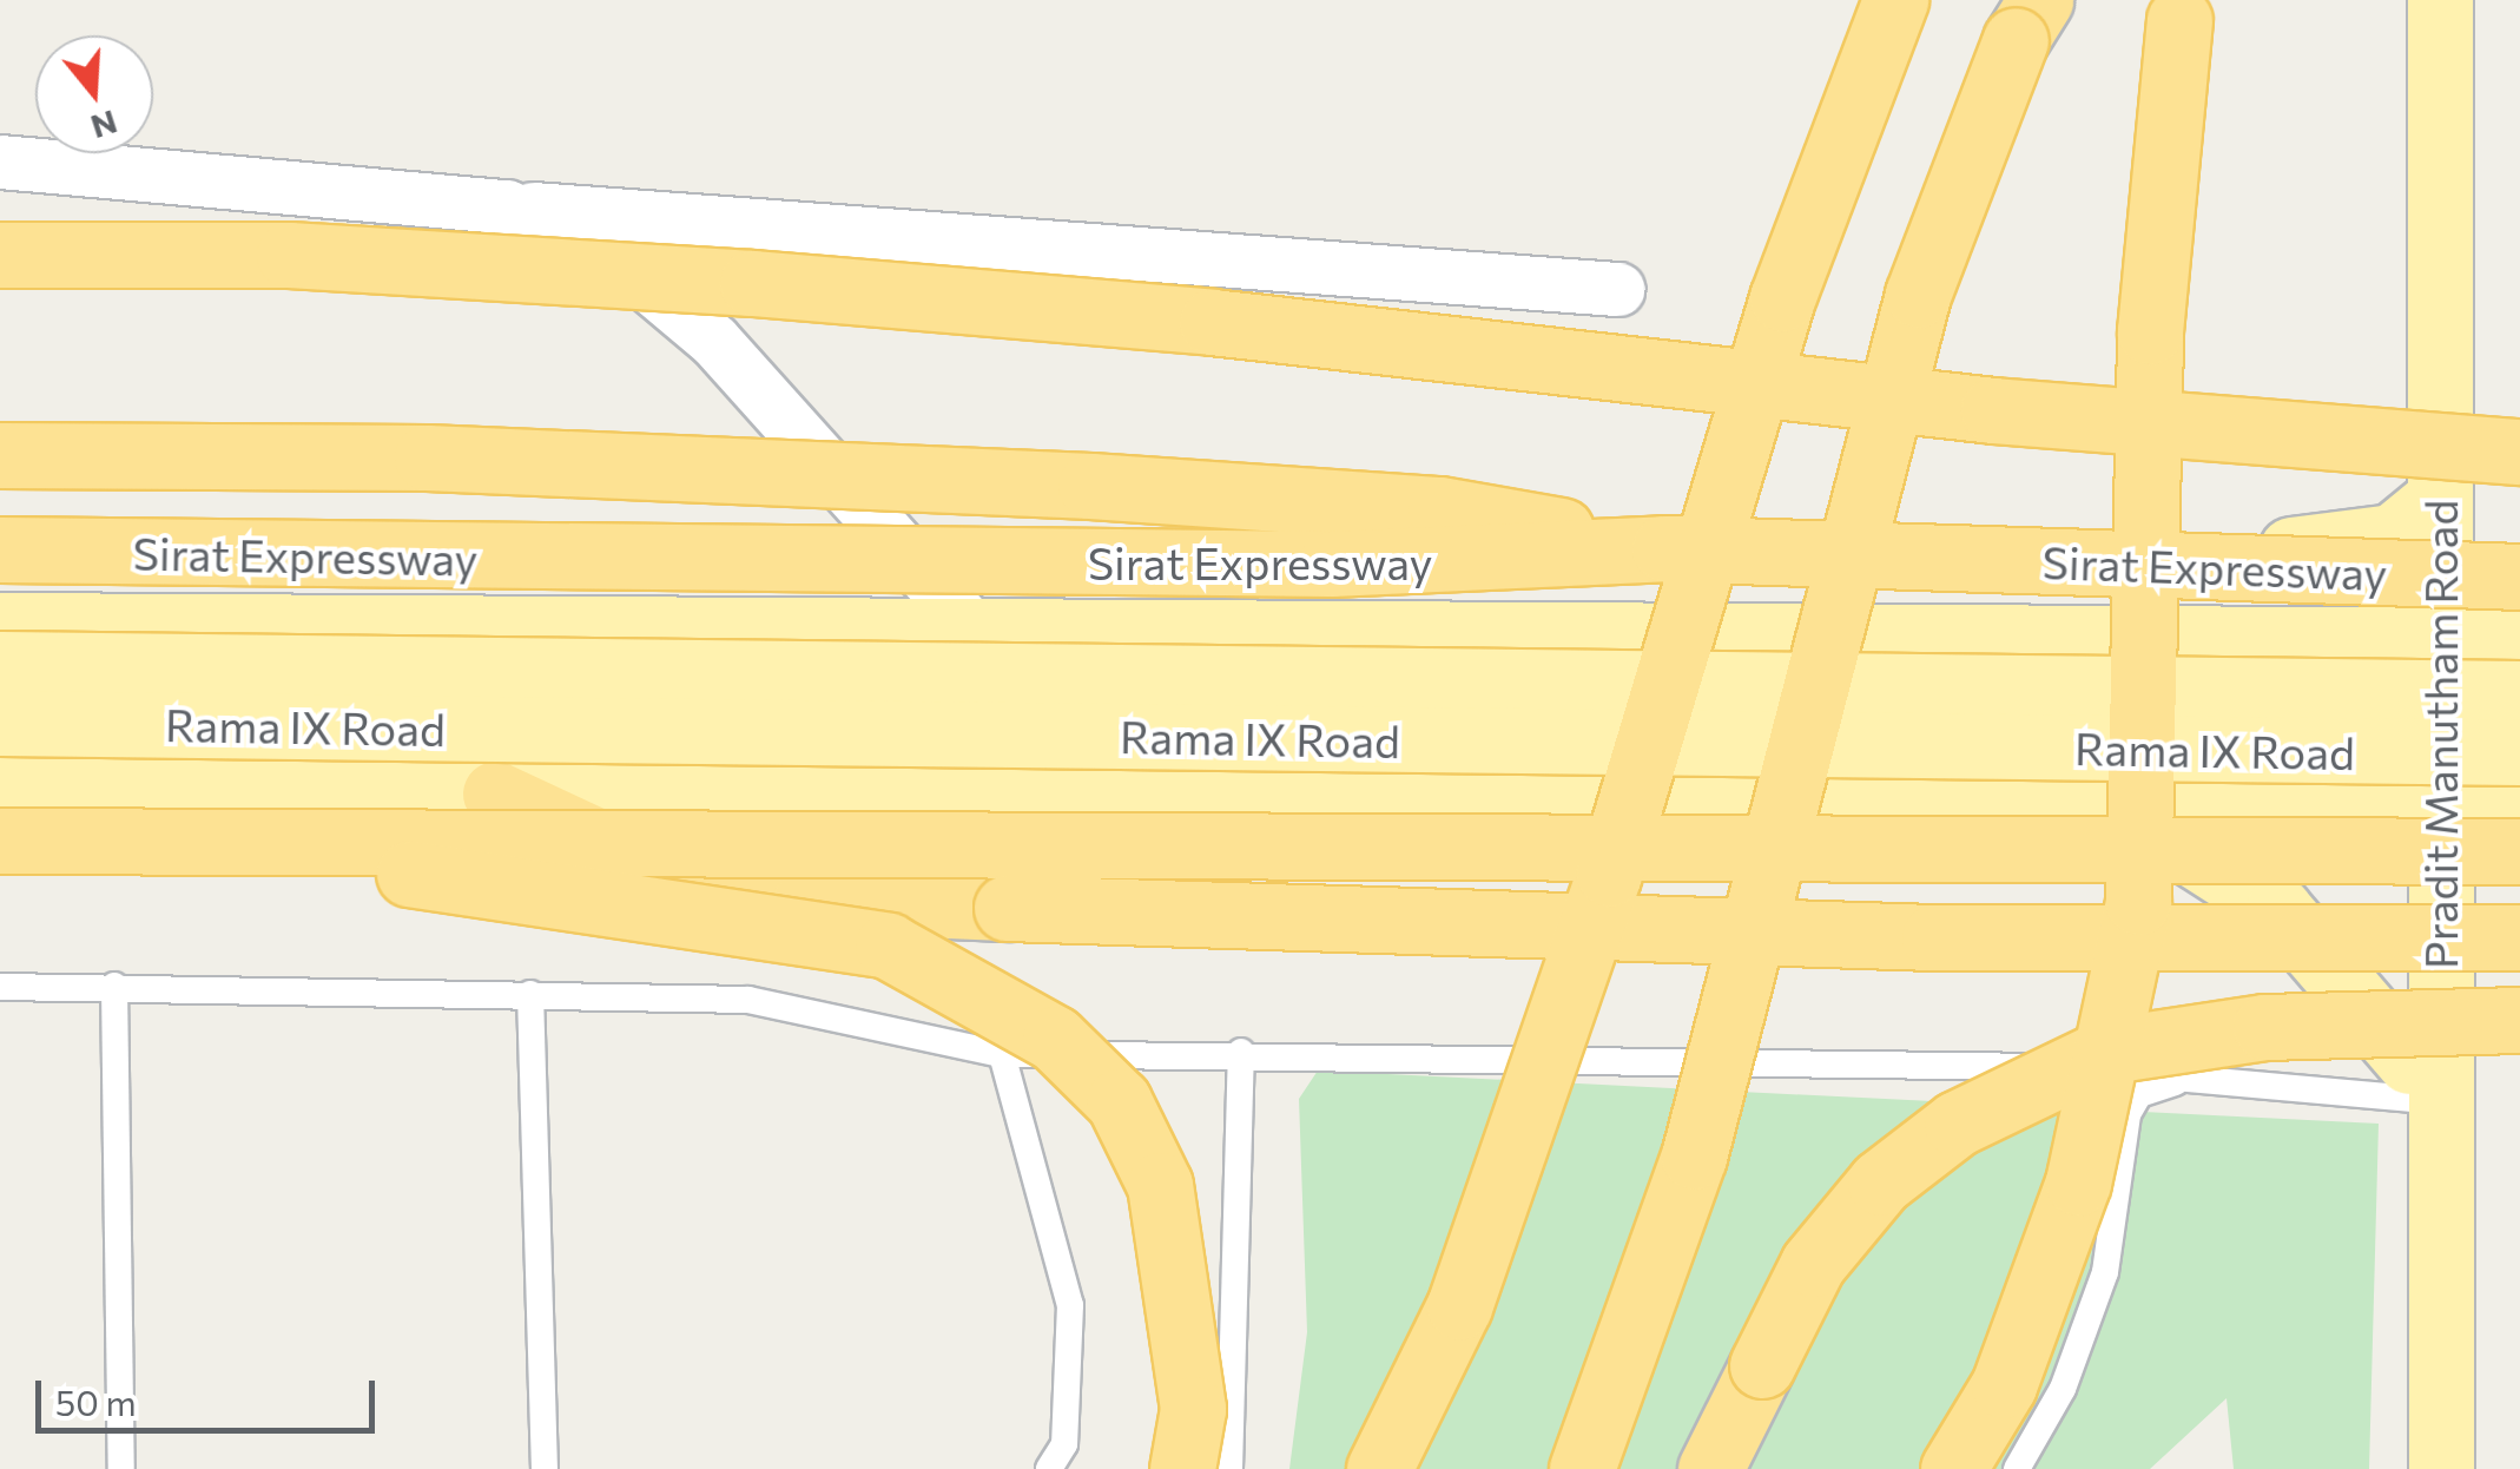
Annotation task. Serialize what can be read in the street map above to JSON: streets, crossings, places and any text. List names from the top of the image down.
{
  "streets": {
    "highway": ["Sirat Expressway"],
    "main road": ["Rama IX Road", "Pradit Manutham Road"]
  },
  "crossings": [
    ["Rama IX Road", "Pradit Manutham Road"]
  ],
  "scale_bar": "50 m",
  "north": "bottom"
}
